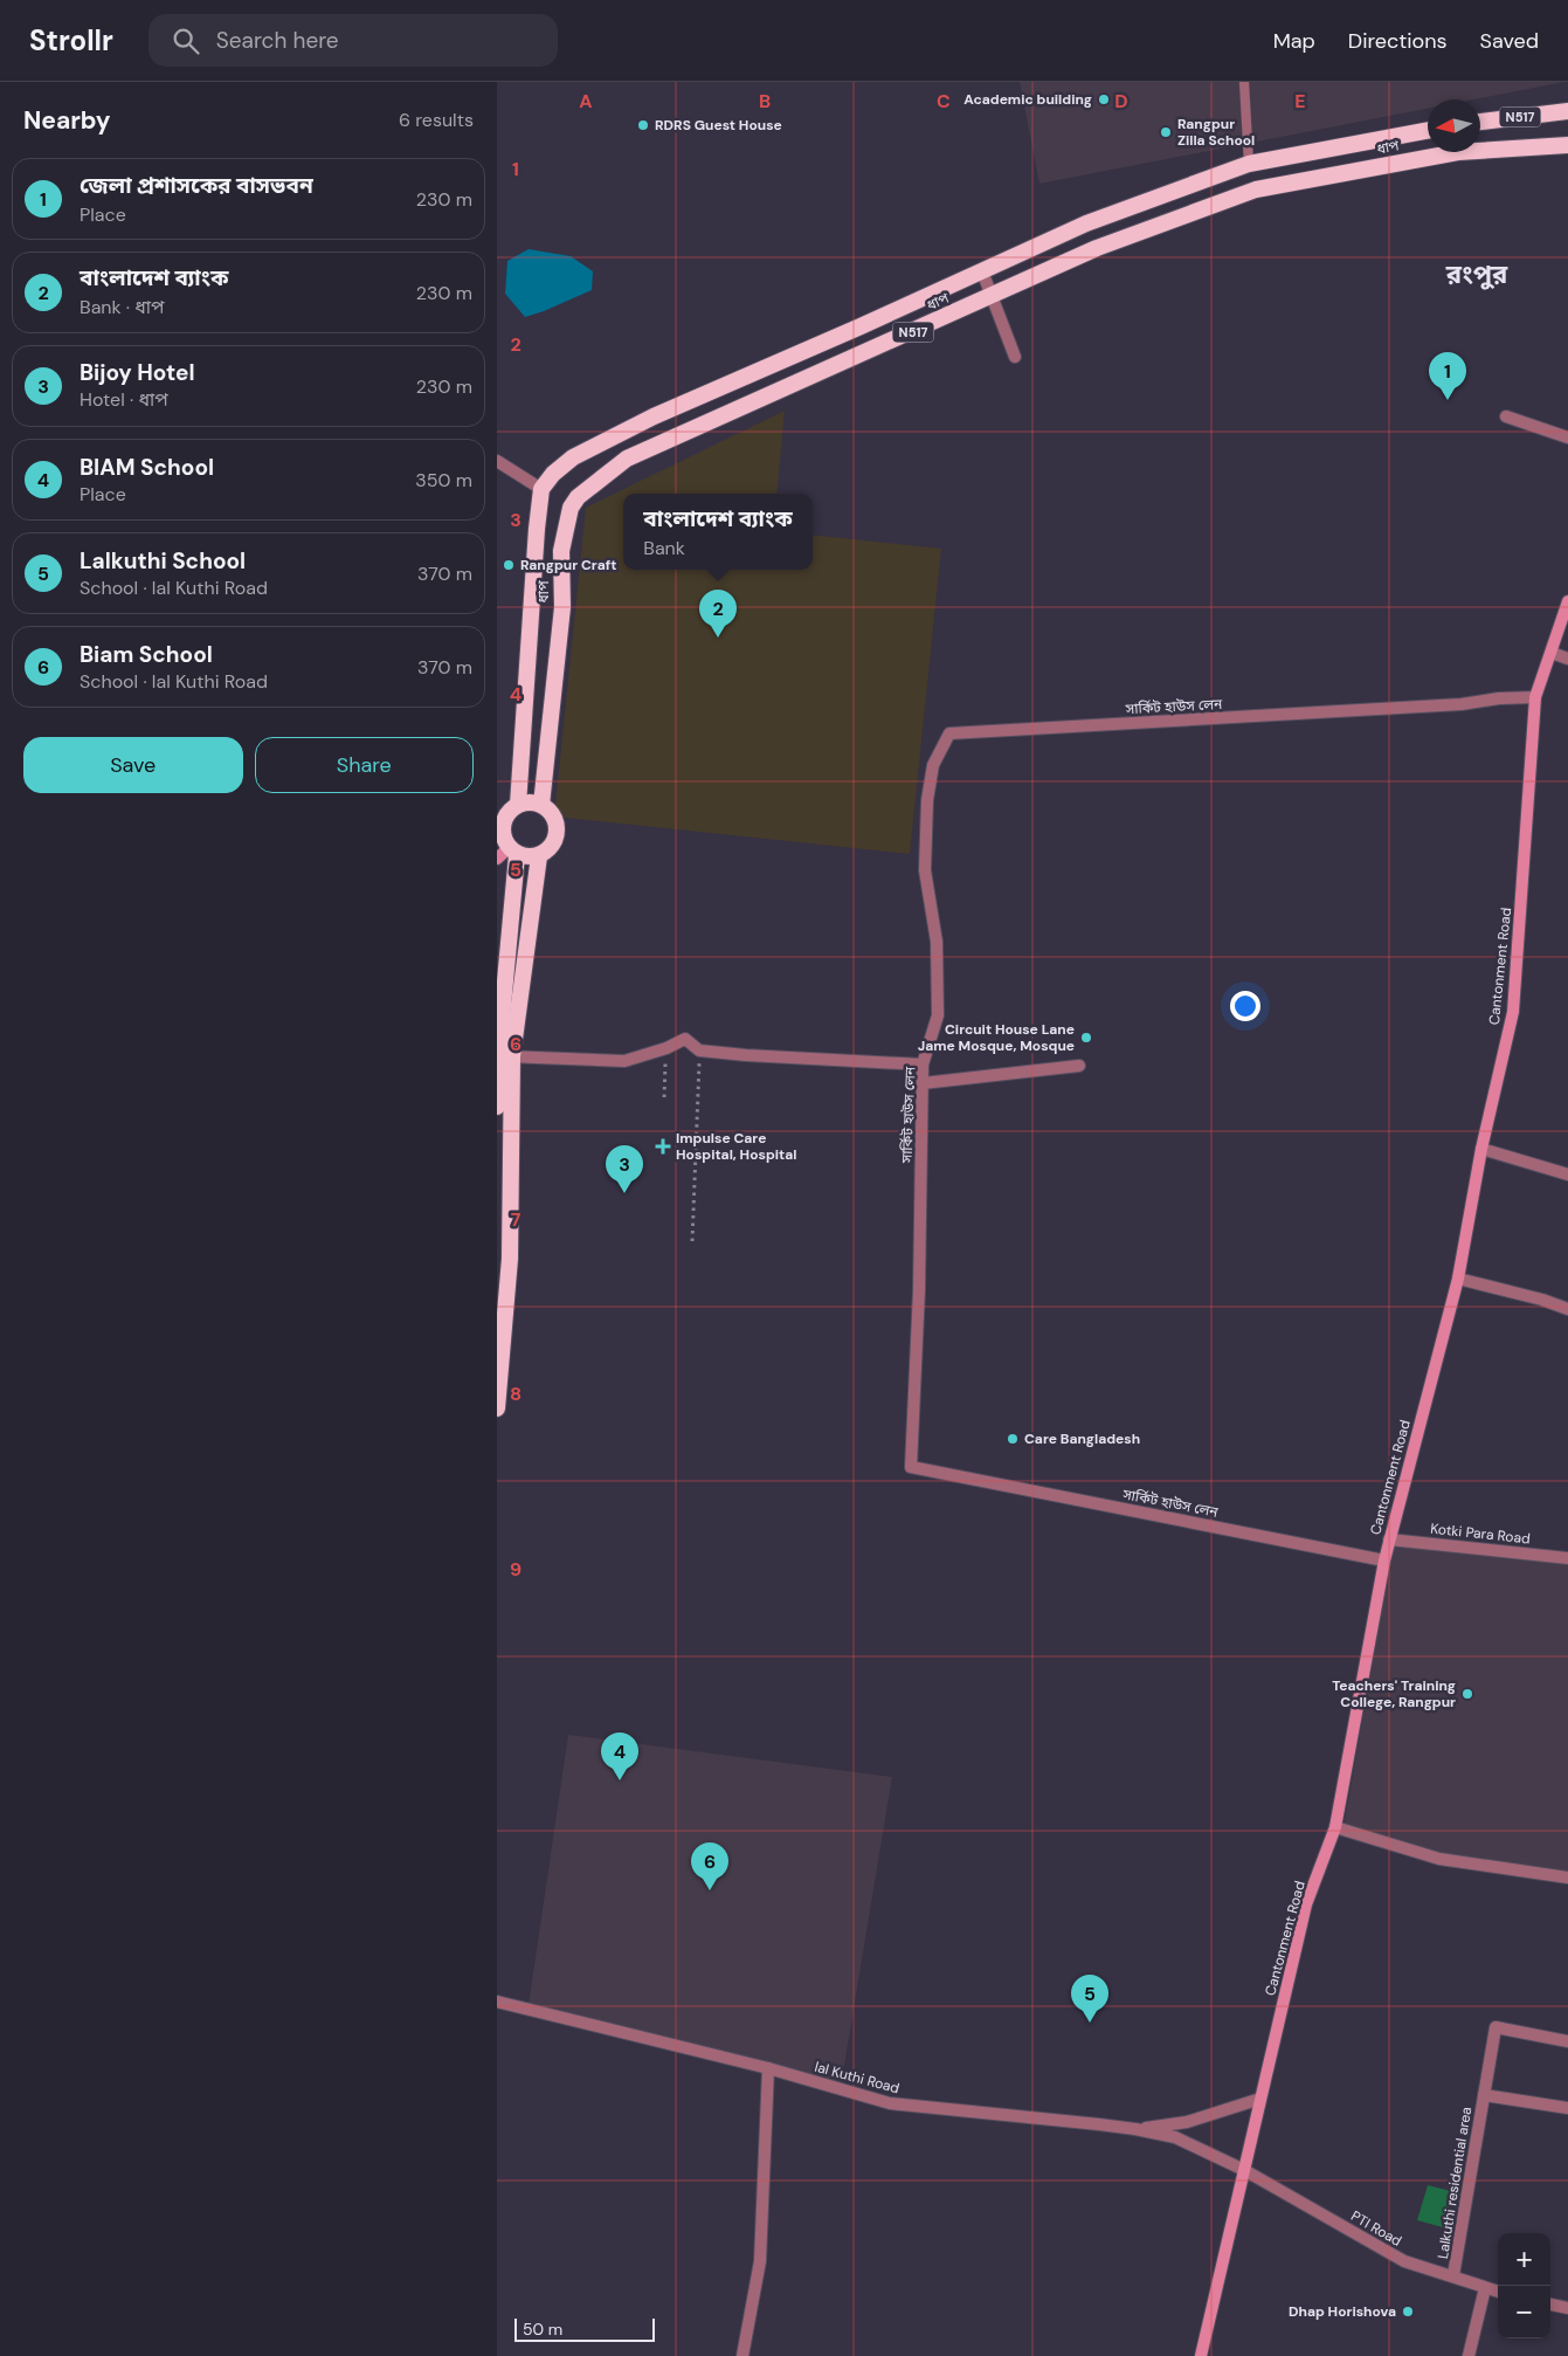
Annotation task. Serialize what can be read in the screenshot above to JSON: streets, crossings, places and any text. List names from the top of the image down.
{
  "streets": {
    "highway": ["N517", "ধাপ"],
    "main road": ["Cantonment Road"],
    "street": [
      "সার্কিট হাউস লেন",
      "Kotki Para Road",
      "lal Kuthi Road",
      "Lalkuthi residential area",
      "PTI Road"
    ]
  },
  "crossings": [
    ["সার্কিট হাউস লেন", "Cantonment Road"],
    ["Cantonment Road", "Kotki Para Road"],
    ["Cantonment Road", "lal Kuthi Road"],
    ["Cantonment Road", "PTI Road"],
    ["lal Kuthi Road", "PTI Road"],
    ["Lalkuthi residential area", "PTI Road"]
  ],
  "districts": ["রংপুর"],
  "places": {
    "other": [
      "Academic building",
      "RDRS Guest House",
      "Rangpur Zilla School",
      "Rangpur Craft",
      "Circuit House Lane Jame Mosque, Mosque",
      "Care Bangladesh",
      "Teachers' Training College, Rangpur",
      "Dhap Horishova"
    ],
    "health": ["Impulse Care Hospital, Hospital"]
  },
  "scale_bar": "50 m",
  "north": "left",
  "page": {
    "header": "Strollr",
    "search": "Search here",
    "nav": ["Map", "Directions", "Saved"],
    "heading": ["Nearby", "6 results"],
    "list": [
      {
        "mark": "1",
        "name": "জেলা প্রশাসকের বাসভবন",
        "note": "Place",
        "value": "230 m"
      },
      {
        "mark": "2",
        "name": "বাংলাদেশ ব্যাংক",
        "note": "Bank · ধাপ",
        "value": "230 m"
      },
      {
        "mark": "3",
        "name": "Bijoy Hotel",
        "note": "Hotel · ধাপ",
        "value": "230 m"
      },
      {
        "mark": "4",
        "name": "BIAM School",
        "note": "Place",
        "value": "350 m"
      },
      {
        "mark": "5",
        "name": "Lalkuthi School",
        "note": "School · lal Kuthi Road",
        "value": "370 m"
      },
      {
        "mark": "6",
        "name": "Biam School",
        "note": "School · lal Kuthi Road",
        "value": "370 m"
      }
    ],
    "pins": [
      "1",
      "2",
      "3",
      "4",
      "6",
      "5"
    ],
    "popup": ["বাংলাদেশ ব্যাংক", "Bank"],
    "buttons": ["Save", "Share"],
    "map_buttons": ["+", "−"],
    "scale": "50 m"
  },
  "grid": {
    "columns": [
      "A",
      "B",
      "C",
      "D",
      "E"
    ],
    "rows": [
      "1",
      "2",
      "3",
      "4",
      "5",
      "6",
      "7",
      "8",
      "9"
    ]
  }
}
